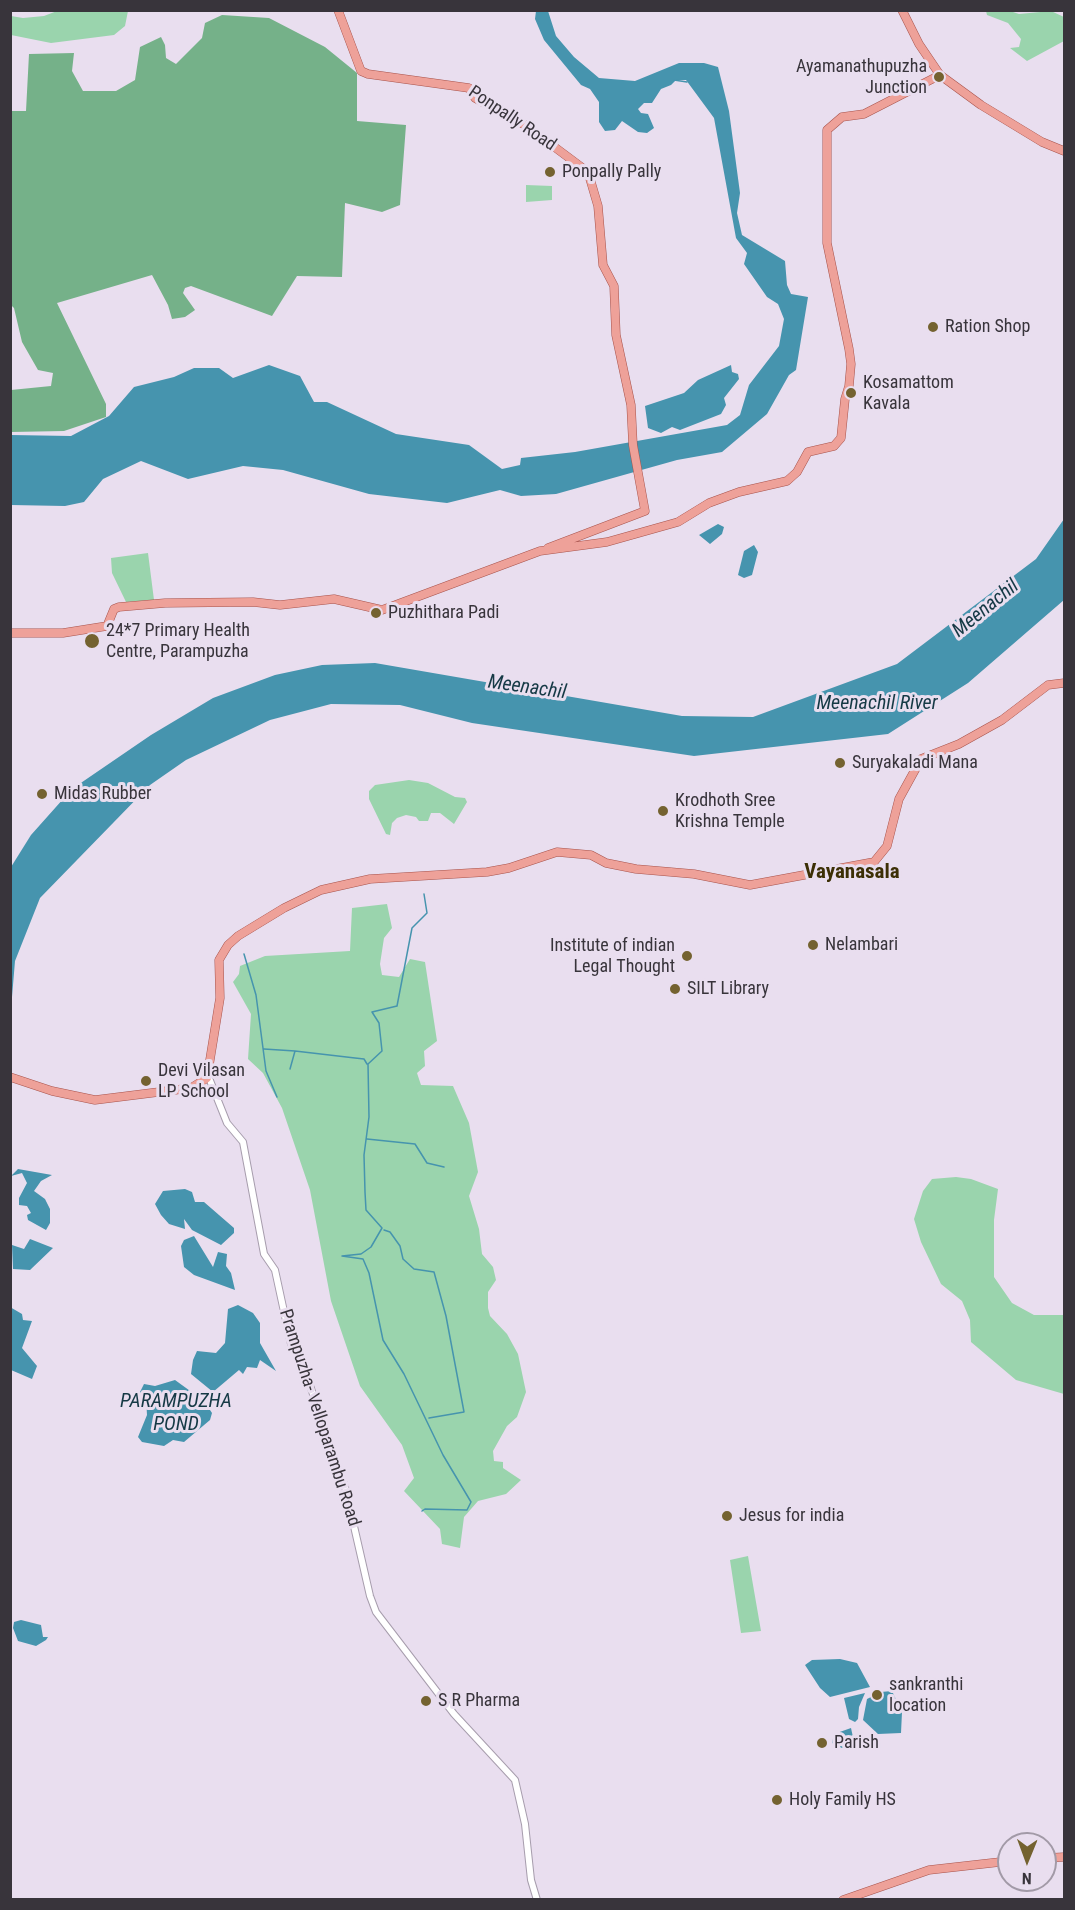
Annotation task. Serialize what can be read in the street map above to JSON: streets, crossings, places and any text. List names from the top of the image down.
{
  "streets": {
    "main road": ["Ponpally Road"],
    "street": ["Prampuzha- Velloparambu Road"]
  },
  "districts": ["Vayanasala"],
  "water": ["Meenachil", "Meenachil River", "PARAMPUZHA POND"],
  "places": [
    "Ayamanathupuzha Junction",
    "Ponpally Pally",
    "Ration Shop",
    "Kosamattom Kavala",
    "Puzhithara Padi",
    "24*7 Primary Health Centre, Parampuzha",
    "Suryakaladi Mana",
    "Midas Rubber",
    "Krodhoth Sree Krishna Temple",
    "Nelambari",
    "Institute of indian Legal Thought",
    "SILT Library",
    "Devi Vilasan LP School",
    "Jesus for india",
    "sankranthi location",
    "S R Pharma",
    "Parish",
    "Holy Family HS"
  ],
  "north": "bottom"
}
